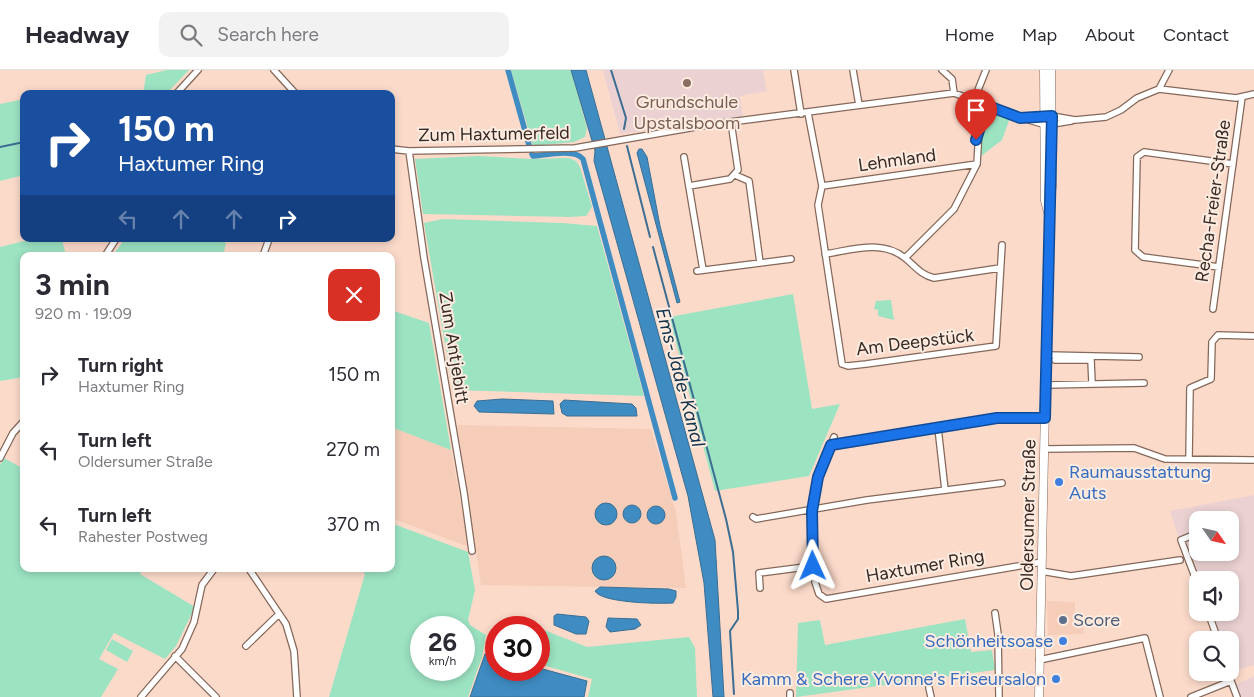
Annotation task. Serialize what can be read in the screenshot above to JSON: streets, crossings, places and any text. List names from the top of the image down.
{
  "streets": {
    "main road": ["Oldersumer Straße"],
    "street": [
      "Zum Haxtumerfeld",
      "Lehmland",
      "Recha-Freier-Straße",
      "Am Deepstück",
      "Zum Antjebitt",
      "Haxtumer Ring"
    ]
  },
  "crossings": [
    ["Zum Haxtumerfeld", "Am Deepstück"],
    ["Zum Haxtumerfeld", "Zum Antjebitt"],
    ["Lehmland", "Am Deepstück"],
    ["Oldersumer Straße", "Haxtumer Ring"]
  ],
  "water": ["Ems-Jade-Kanal"],
  "places": [
    "Grundschule Upstalsboom",
    "Raumausstattung Auts",
    "Score",
    "Schönheitsoase",
    "Kamm & Schere Yvonne's Friseursalon"
  ],
  "north": "bottom right",
  "page": {
    "header": "Headway",
    "search": "Search here",
    "nav": [
      "Home",
      "Map",
      "About",
      "Contact"
    ],
    "turn": ["150 m", "Haxtumer Ring"],
    "heading": ["3 min", "920 m · 19:09"],
    "list": [
      {
        "name": "Turn right",
        "note": "Haxtumer Ring",
        "value": "150 m"
      },
      {
        "name": "Turn left",
        "note": "Oldersumer Straße",
        "value": "270 m"
      },
      {
        "name": "Turn left",
        "note": "Rahester Postweg",
        "value": "370 m"
      }
    ],
    "speed": "26 km/h",
    "limit": "30"
  }
}
